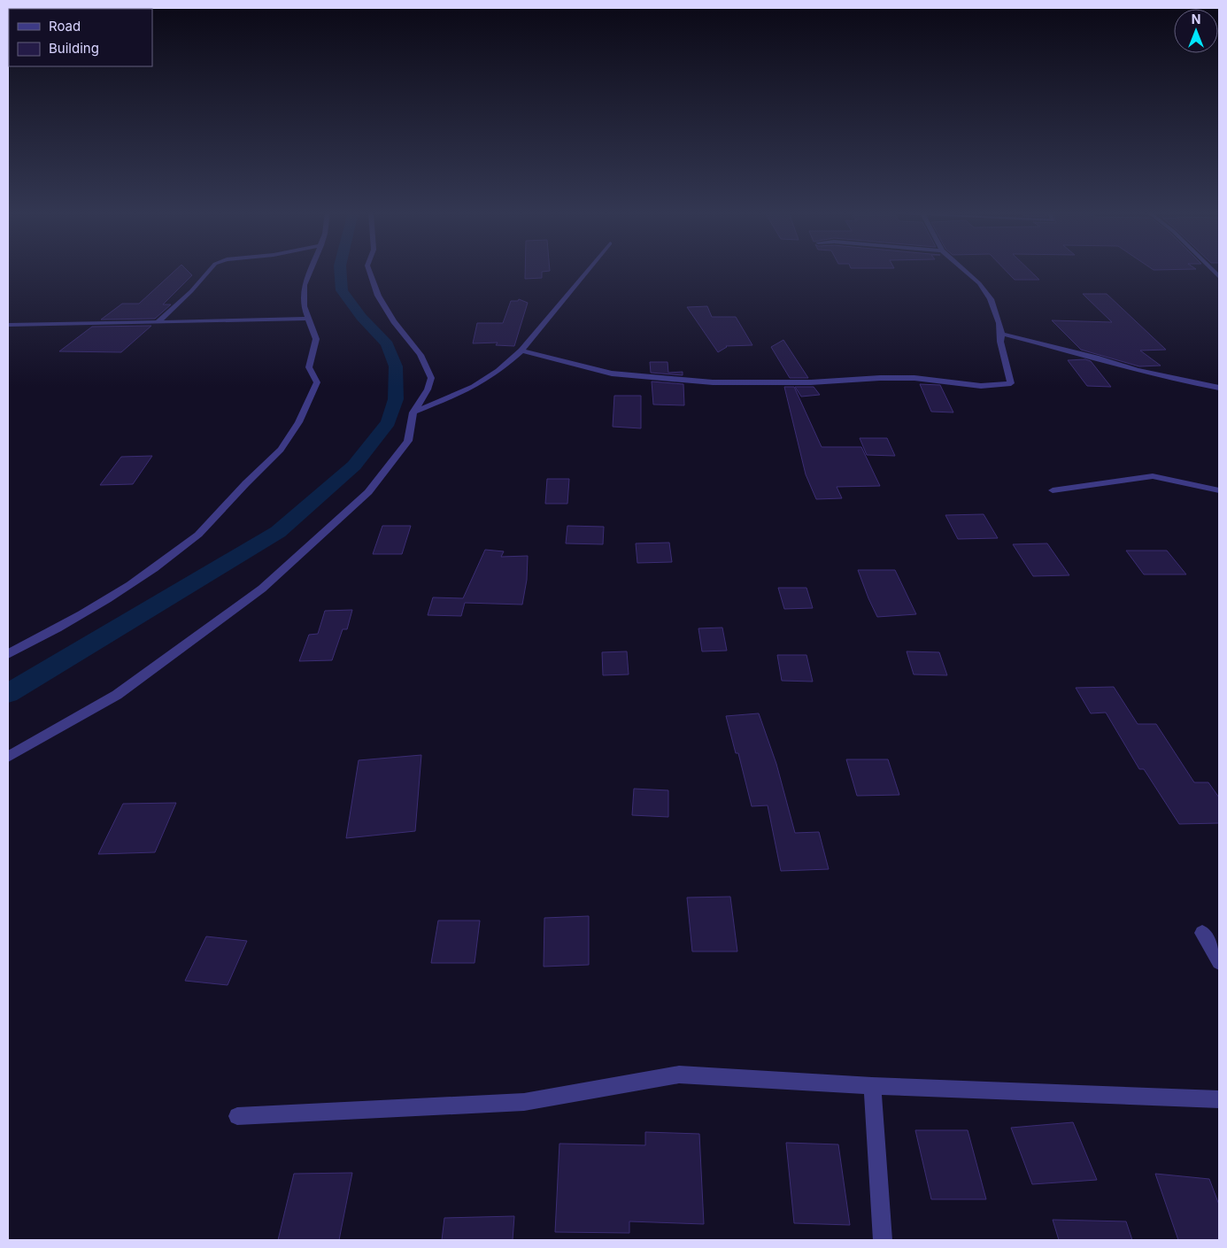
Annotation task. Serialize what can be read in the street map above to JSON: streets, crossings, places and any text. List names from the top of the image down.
{
  "legend": ["Road", "Building"],
  "north": "top"
}
